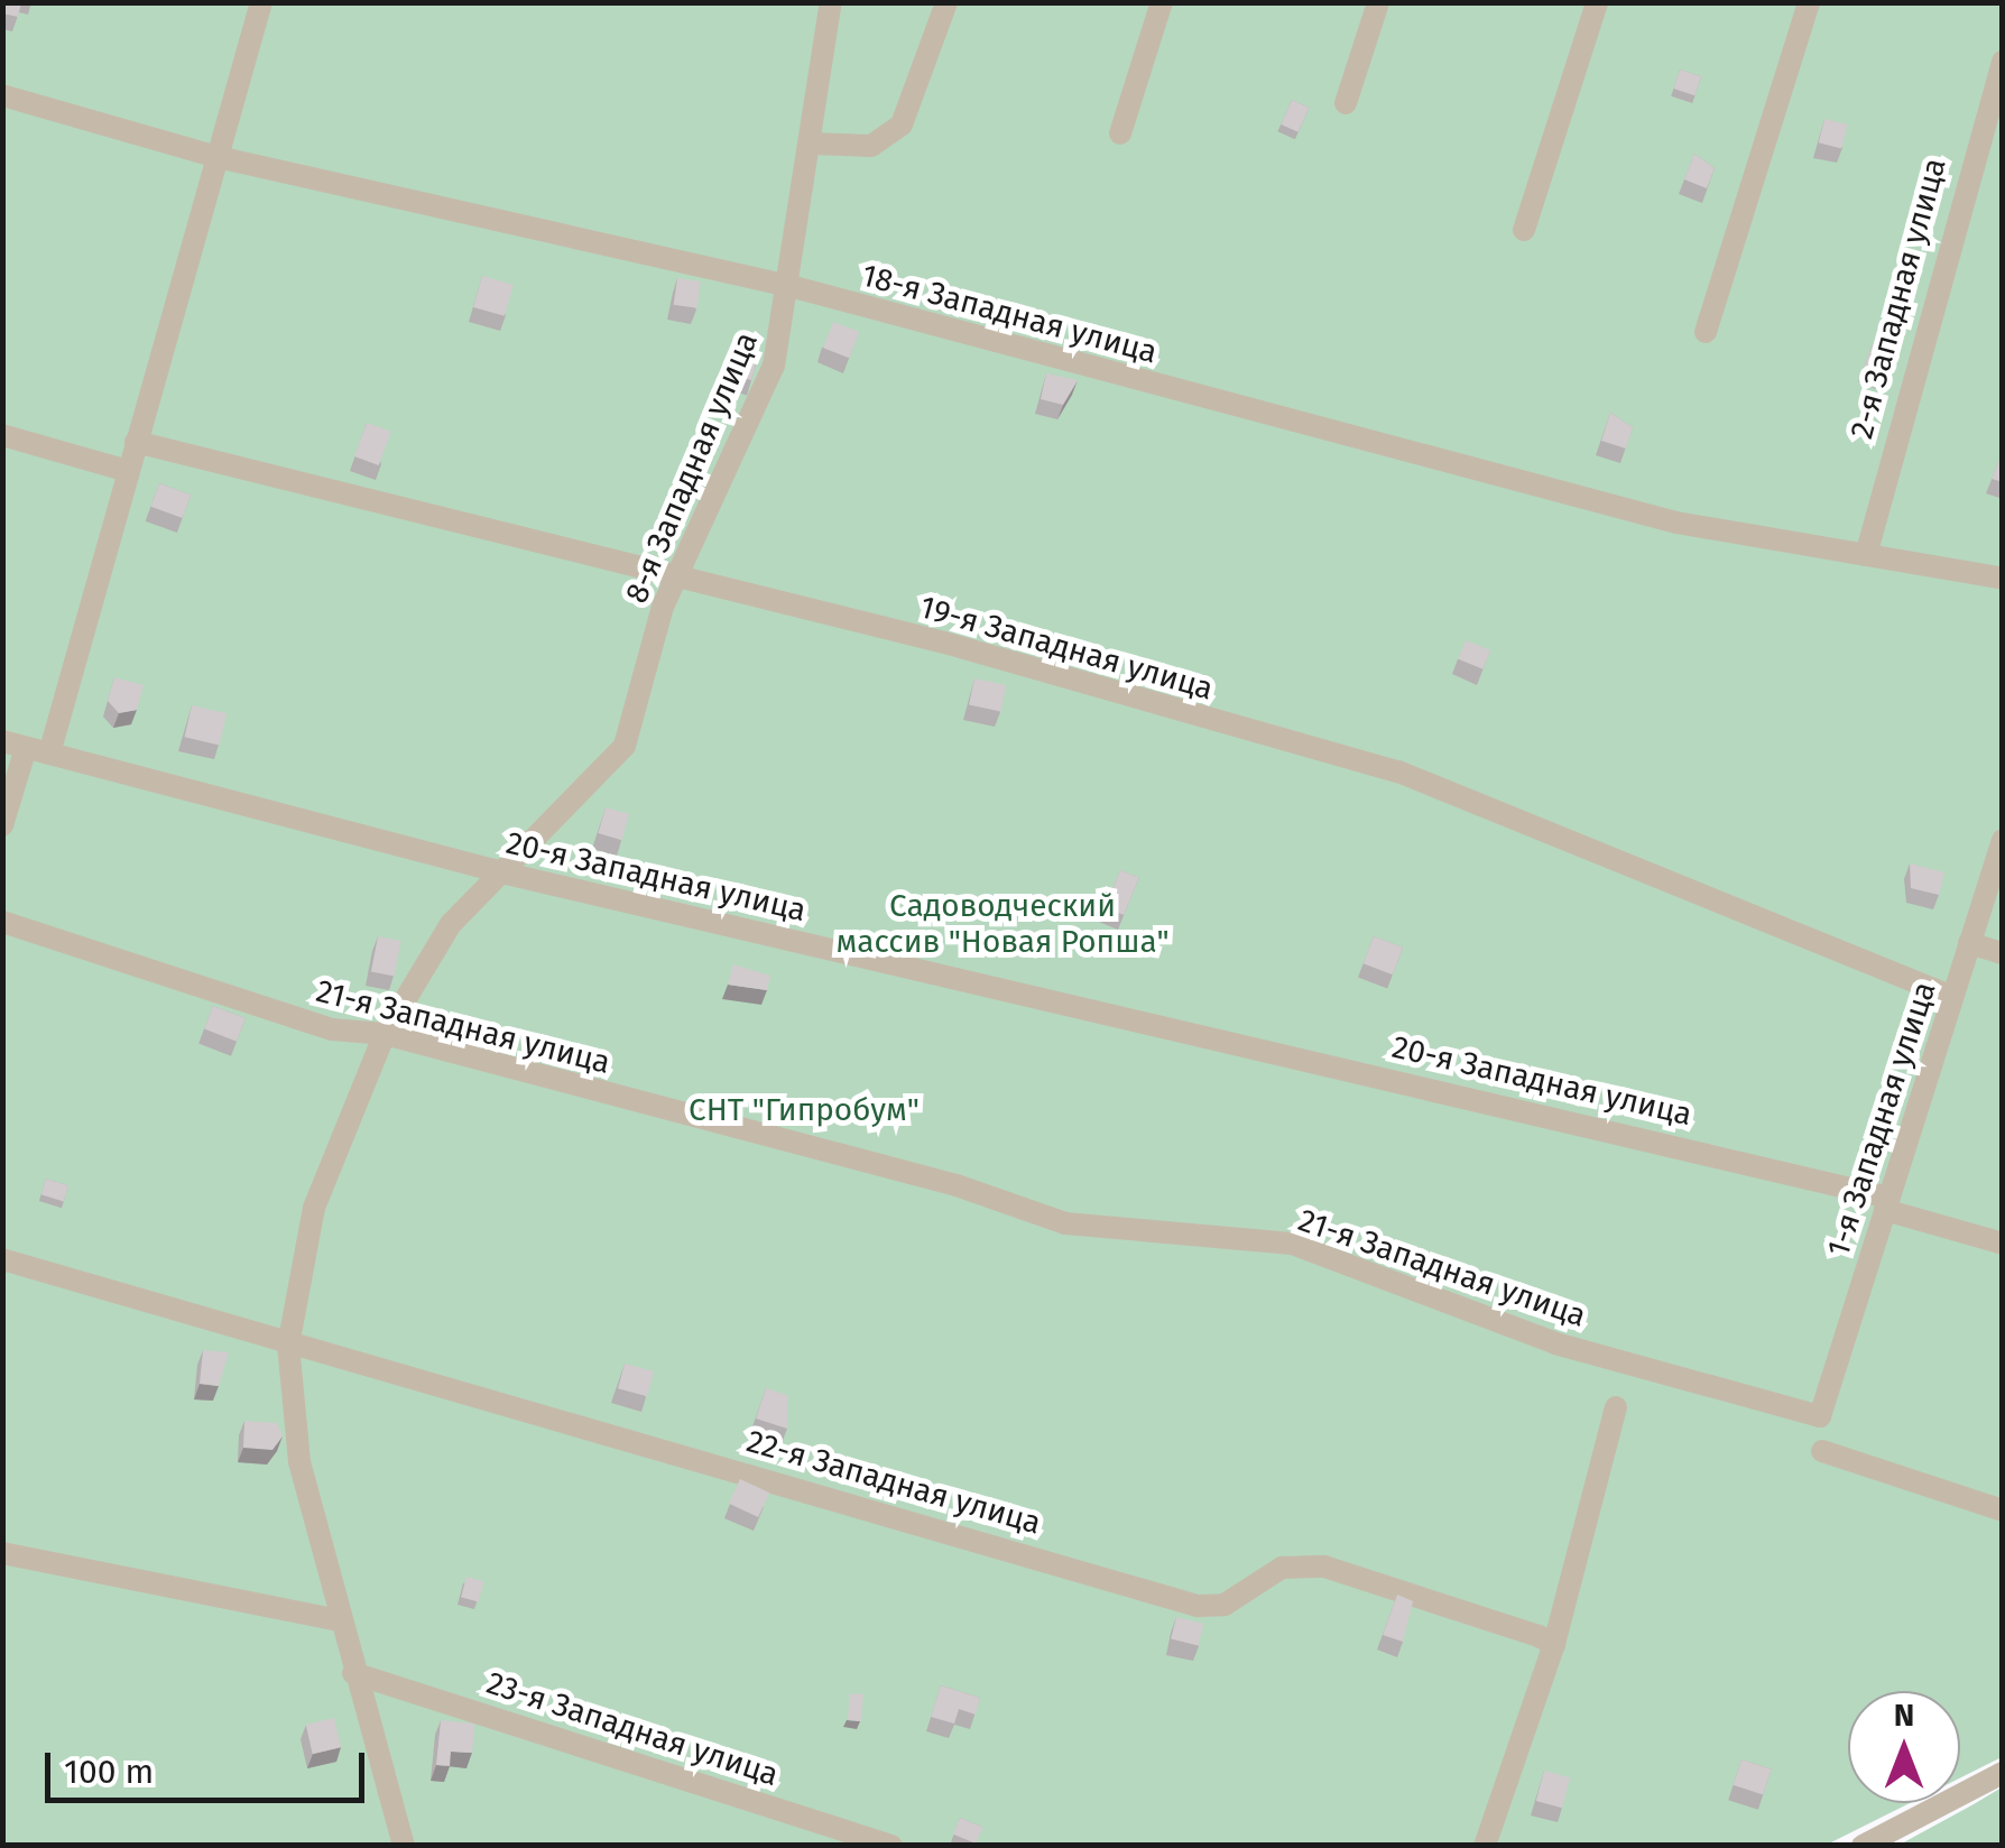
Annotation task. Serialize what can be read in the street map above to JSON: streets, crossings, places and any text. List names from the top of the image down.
{
  "streets": {
    "street": [
      "2-я Западная улица",
      "18-я Западная улица",
      "8-я Западная улица",
      "19-я Западная улица",
      "20-я Западная улица",
      "21-я Западная улица",
      "1-я Западная улица",
      "22-я Западная улица",
      "23-я Западная улица"
    ]
  },
  "crossings": [
    ["2-я Западная улица", "18-я Западная улица"],
    ["18-я Западная улица", "8-я Западная улица"],
    ["8-я Западная улица", "19-я Западная улица"],
    ["8-я Западная улица", "20-я Западная улица"],
    ["8-я Западная улица", "21-я Западная улица"],
    ["8-я Западная улица", "22-я Западная улица"],
    ["8-я Западная улица", "23-я Западная улица"],
    ["19-я Западная улица", "1-я Западная улица"],
    ["20-я Западная улица", "1-я Западная улица"],
    ["21-я Западная улица", "1-я Западная улица"]
  ],
  "parks": ["Садоводческий массив \"Новая Ропша\"", "СНТ \"Гипробум\""],
  "scale_bar": "100 m",
  "north": "top"
}
